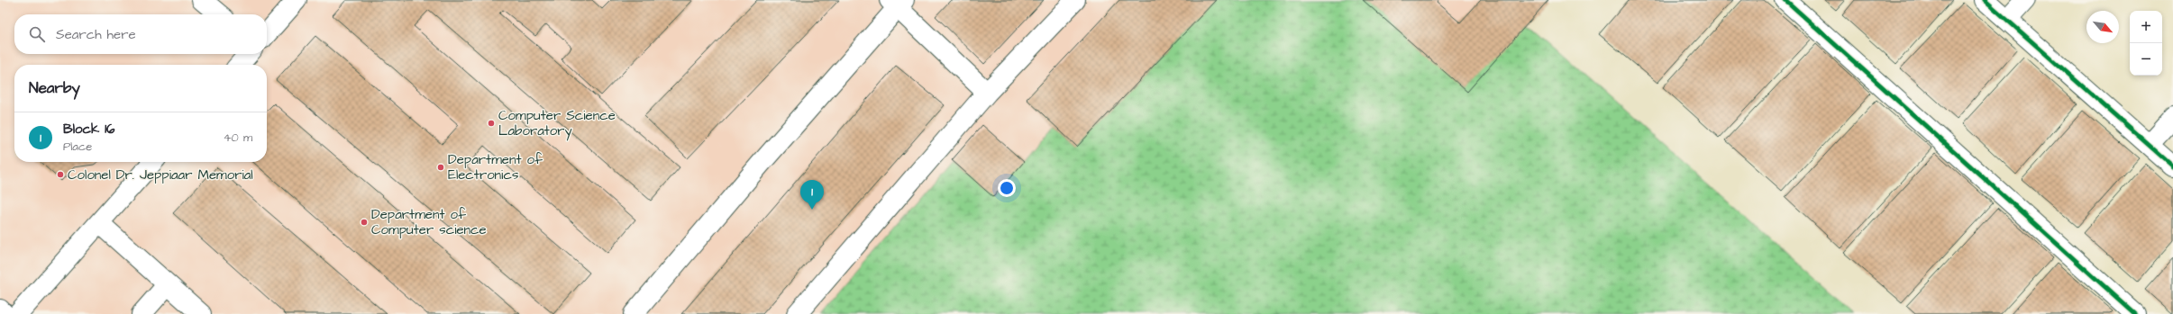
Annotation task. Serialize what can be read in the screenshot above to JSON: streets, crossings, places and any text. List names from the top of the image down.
{
  "places": [
    "Computer Science Laboratory",
    "Department of Electronics",
    "Colonel Dr. Jeppiaar Memorial",
    "Department of Computer science"
  ],
  "north": "bottom right",
  "page": {
    "map_buttons": ["+", "−"],
    "search": "Search here",
    "heading": "Nearby",
    "list": [
      {
        "mark": "1",
        "name": "Block 16",
        "note": "Place",
        "value": "40 m"
      }
    ],
    "pins": "1"
  }
}
